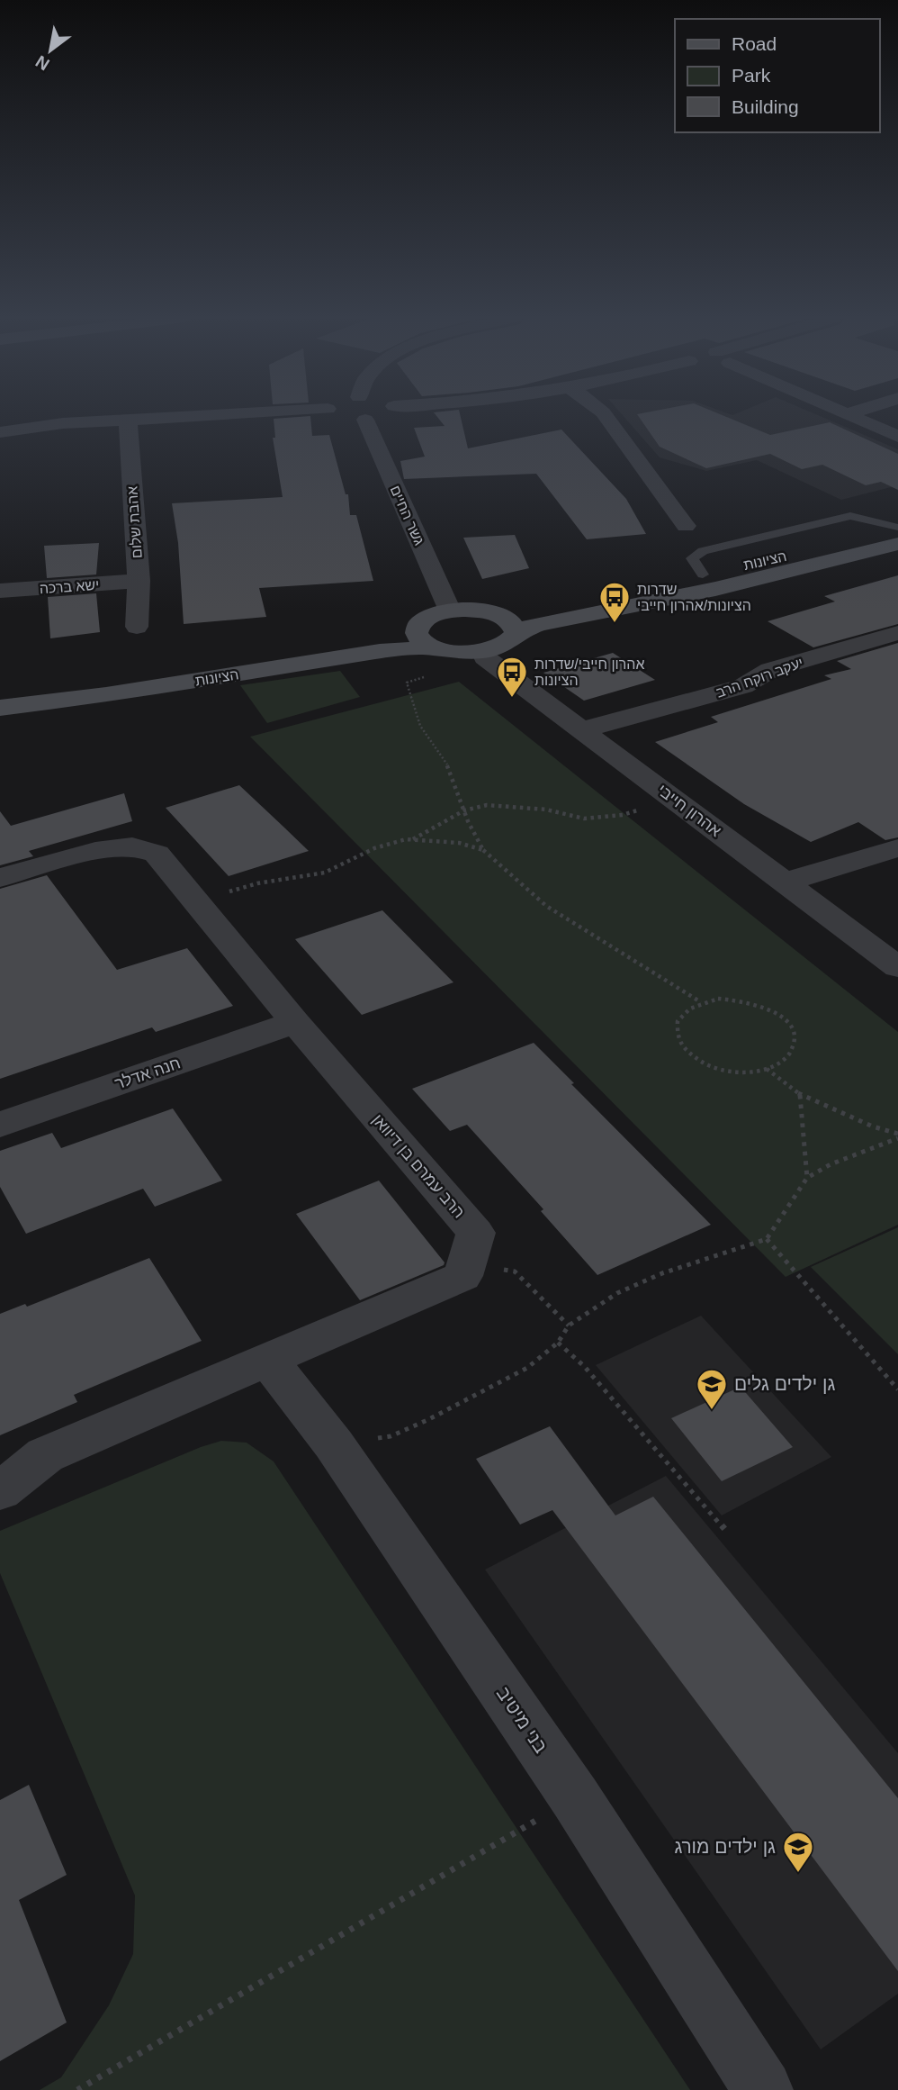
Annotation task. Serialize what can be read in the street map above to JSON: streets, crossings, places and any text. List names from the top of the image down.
{
  "streets": {
    "street": [
      "גשר החיים",
      "אהבת שלום",
      "הציונות",
      "ישא ברכה",
      "יעקב רוקח הרב",
      "אהרון חייבי",
      "חנה אדלר",
      "הרב עמרם בן דיוואן",
      "בני מיטיב"
    ]
  },
  "crossings": [
    ["גשר החיים", "הציונות"],
    ["אהבת שלום", "ישא ברכה"],
    ["הציונות", "אהרון חייבי"],
    ["יעקב רוקח הרב", "אהרון חייבי"],
    ["חנה אדלר", "הרב עמרם בן דיוואן"],
    ["הרב עמרם בן דיוואן", "בני מיטיב"]
  ],
  "places": {
    "bus stop": ["שדרות הציונות/אהרון חייבי", "אהרון חייבי/שדרות הציונות"],
    "school or university": ["גן ילדים גלים", "גן ילדים מורג"]
  },
  "legend": ["Road", "Park", "Building"],
  "north": "bottom left"
}
